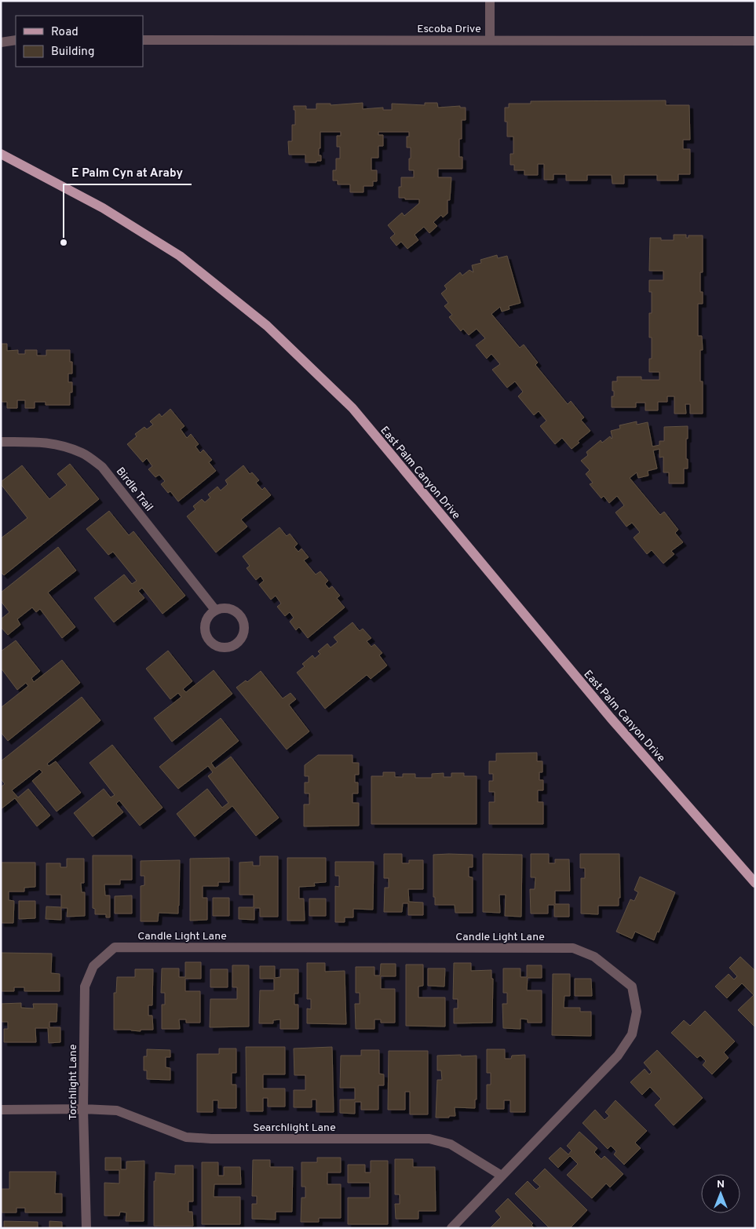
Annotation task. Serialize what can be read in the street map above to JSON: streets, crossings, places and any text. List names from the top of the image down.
{
  "streets": {
    "main road": ["East Palm Canyon Drive"],
    "street": [
      "Escoba Drive",
      "Birdle Trail",
      "Candle Light Lane",
      "Torchlight Lane",
      "Searchlight Lane"
    ]
  },
  "crossings": [
    ["Candle Light Lane", "Torchlight Lane"],
    ["Candle Light Lane", "Searchlight Lane"],
    ["Torchlight Lane", "Searchlight Lane"]
  ],
  "places": ["E Palm Cyn at Araby"],
  "legend": ["Road", "Building"],
  "north": "top"
}
